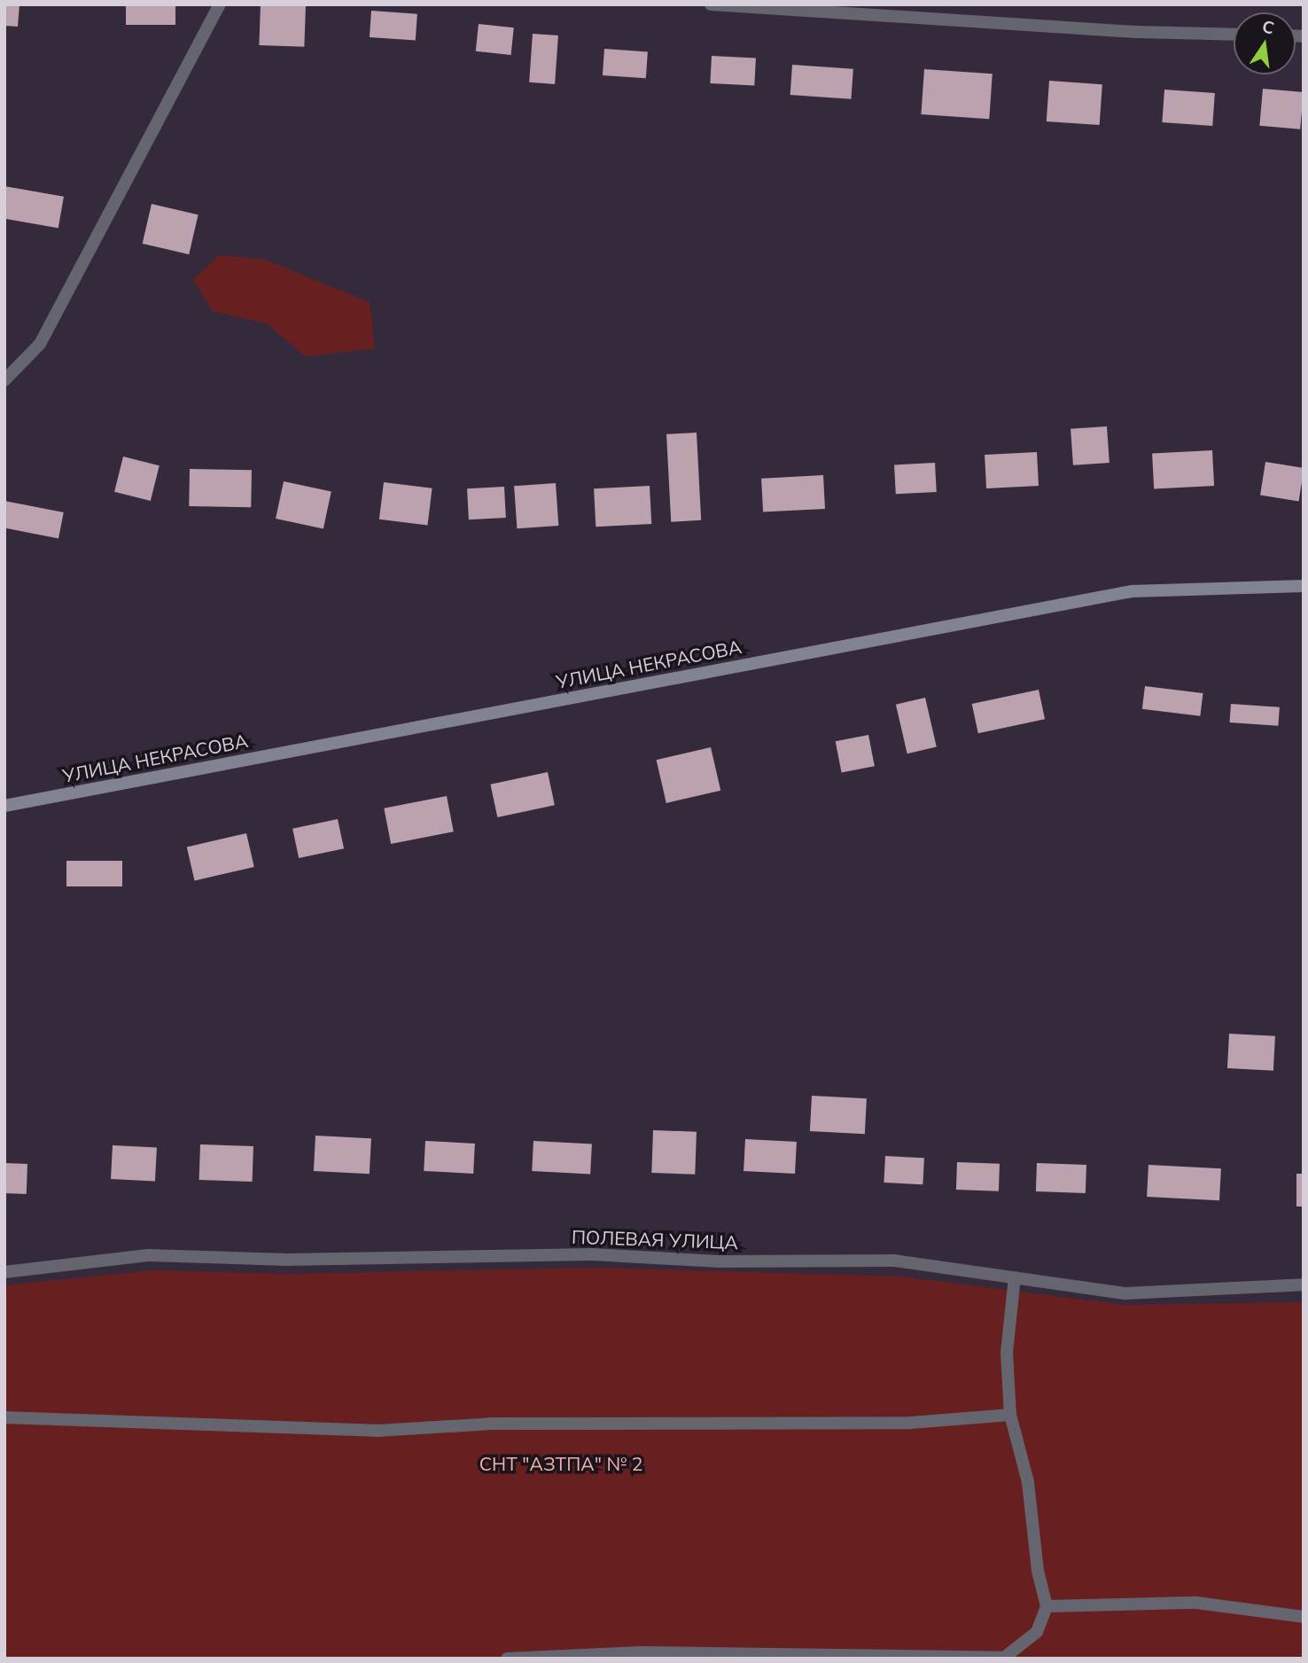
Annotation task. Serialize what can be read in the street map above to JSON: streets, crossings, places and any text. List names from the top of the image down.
{
  "streets": {
    "main road": ["УЛИЦА НЕКРАСОВА"],
    "street": ["ПОЛЕВАЯ УЛИЦА"]
  },
  "parks": ["СНТ \"АЗТПА\" № 2"],
  "north": "top"
}
